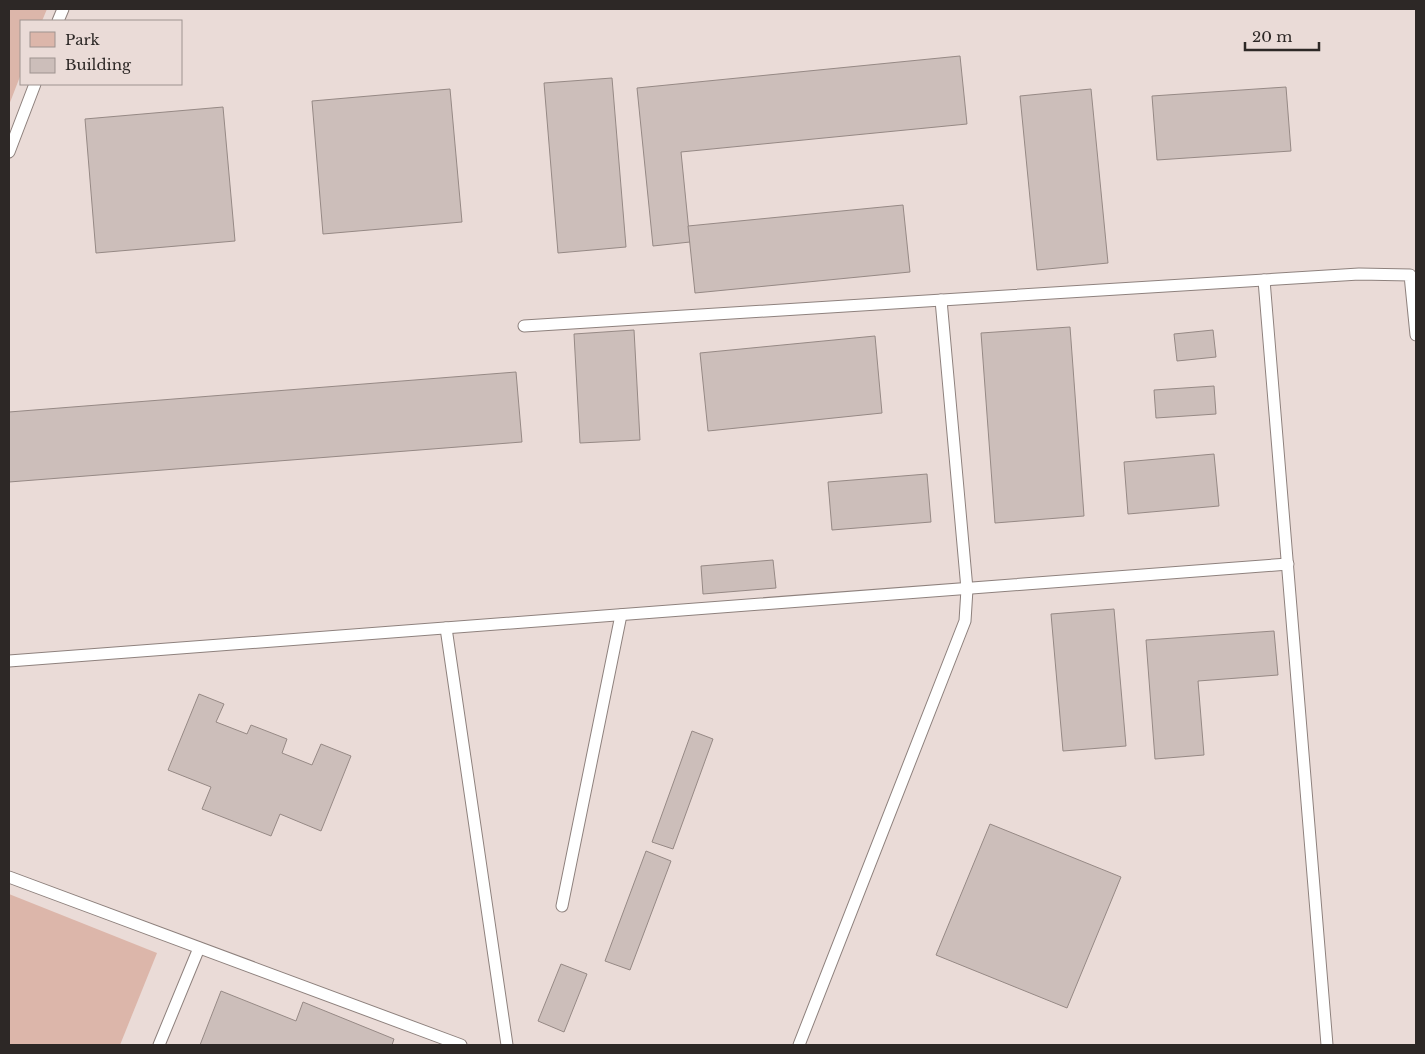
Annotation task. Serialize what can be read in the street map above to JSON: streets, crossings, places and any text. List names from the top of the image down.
{
  "legend": ["Park", "Building"],
  "scale_bar": "20 m"
}
